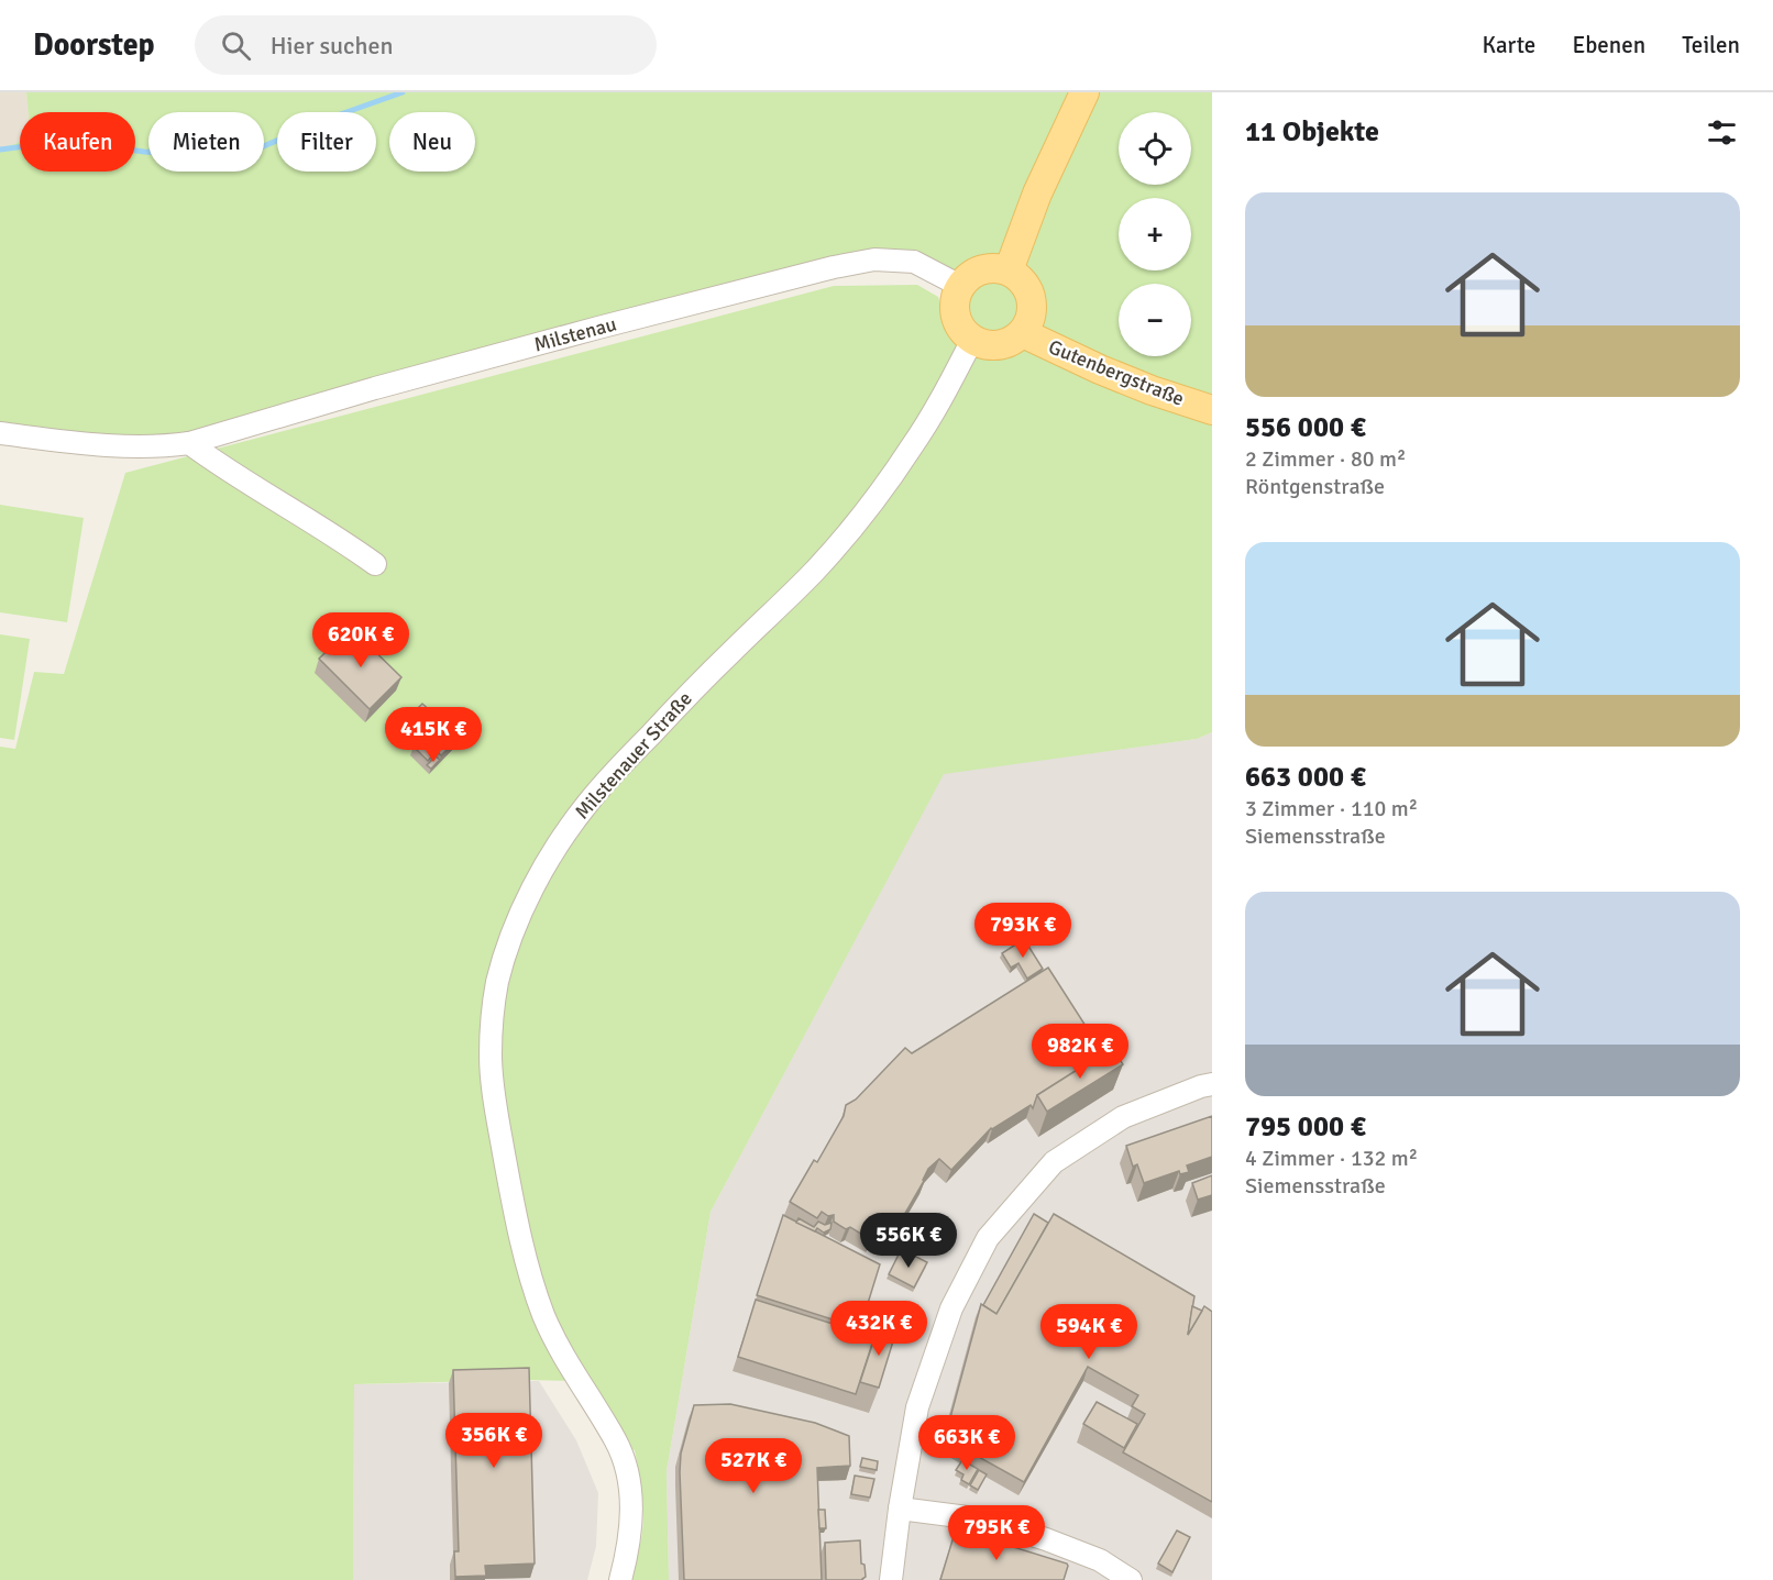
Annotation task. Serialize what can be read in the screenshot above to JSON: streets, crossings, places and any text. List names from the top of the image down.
{
  "streets": {
    "main road": ["Gutenbergstraße"],
    "street": ["Milstenau", "Milstenauer Straße"]
  },
  "crossings": [
    ["Milstenau", "Gutenbergstraße"],
    ["Milstenau", "Milstenauer Straße"],
    ["Gutenbergstraße", "Milstenauer Straße"]
  ],
  "page": {
    "header": "Doorstep",
    "search": "Hier suchen",
    "nav": ["Karte", "Ebenen", "Teilen"],
    "heading": "11 Objekte",
    "map_buttons": ["+", "−"],
    "chip": [
      "Kaufen",
      "Mieten",
      "Filter",
      "Neu"
    ],
    "list": [
      {
        "name": "556 000 €",
        "note": "2 Zimmer · 80 m² · Röntgenstraße"
      },
      {
        "name": "663 000 €",
        "note": "3 Zimmer · 110 m² · Siemensstraße"
      },
      {
        "name": "795 000 €",
        "note": "4 Zimmer · 132 m² · Siemensstraße"
      }
    ],
    "price": [
      "620K €",
      "415K €",
      "793K €",
      "982K €",
      "556K €",
      "432K €",
      "594K €",
      "356K €",
      "663K €",
      "527K €",
      "795K €"
    ]
  }
}
